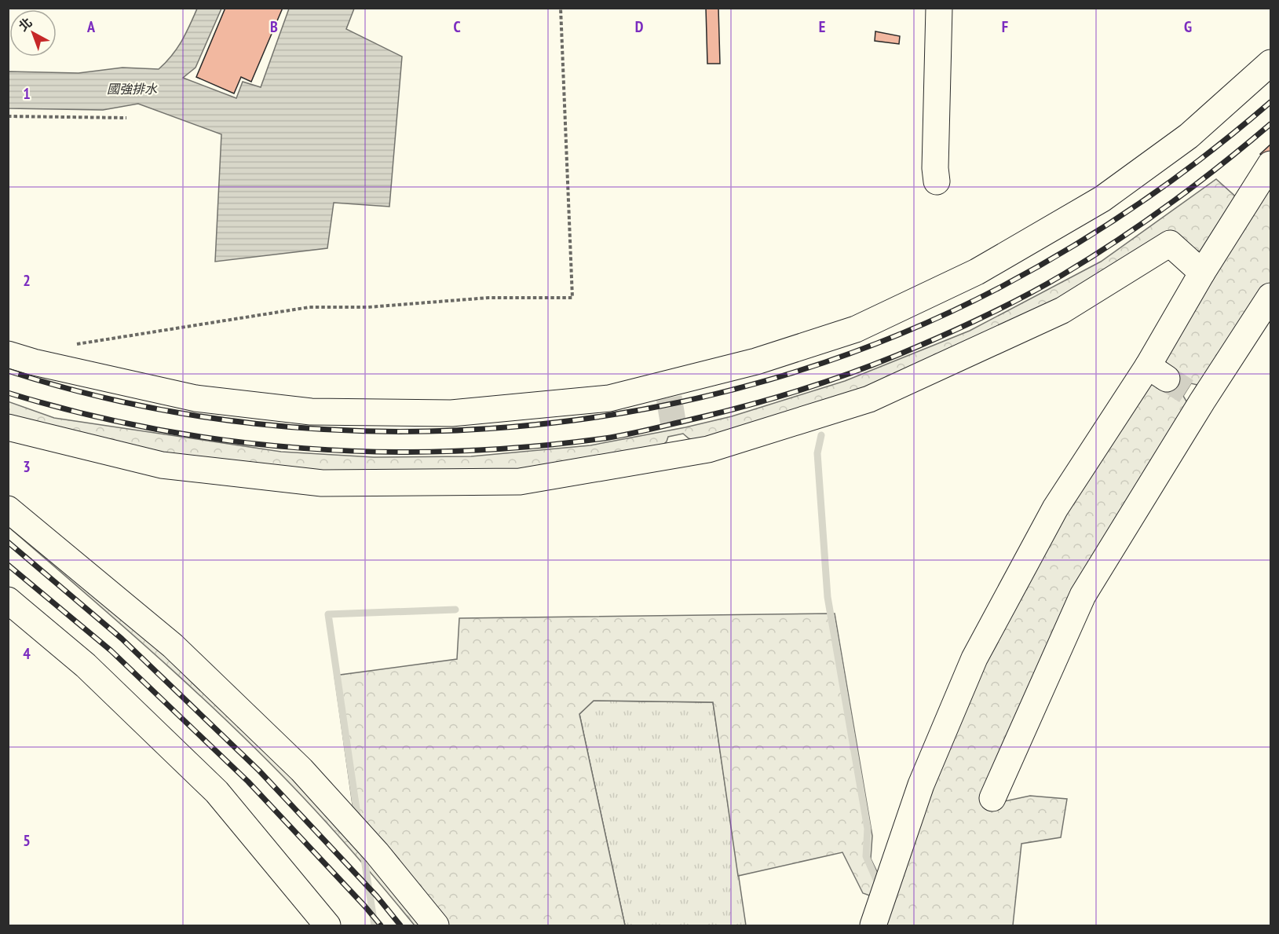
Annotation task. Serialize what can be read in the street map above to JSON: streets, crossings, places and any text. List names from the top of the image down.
{
  "water": ["國強排水"],
  "north": "top left",
  "grid": {
    "columns": [
      "A",
      "B",
      "C",
      "D",
      "E",
      "F",
      "G"
    ],
    "rows": [
      "1",
      "2",
      "3",
      "4",
      "5"
    ]
  }
}
